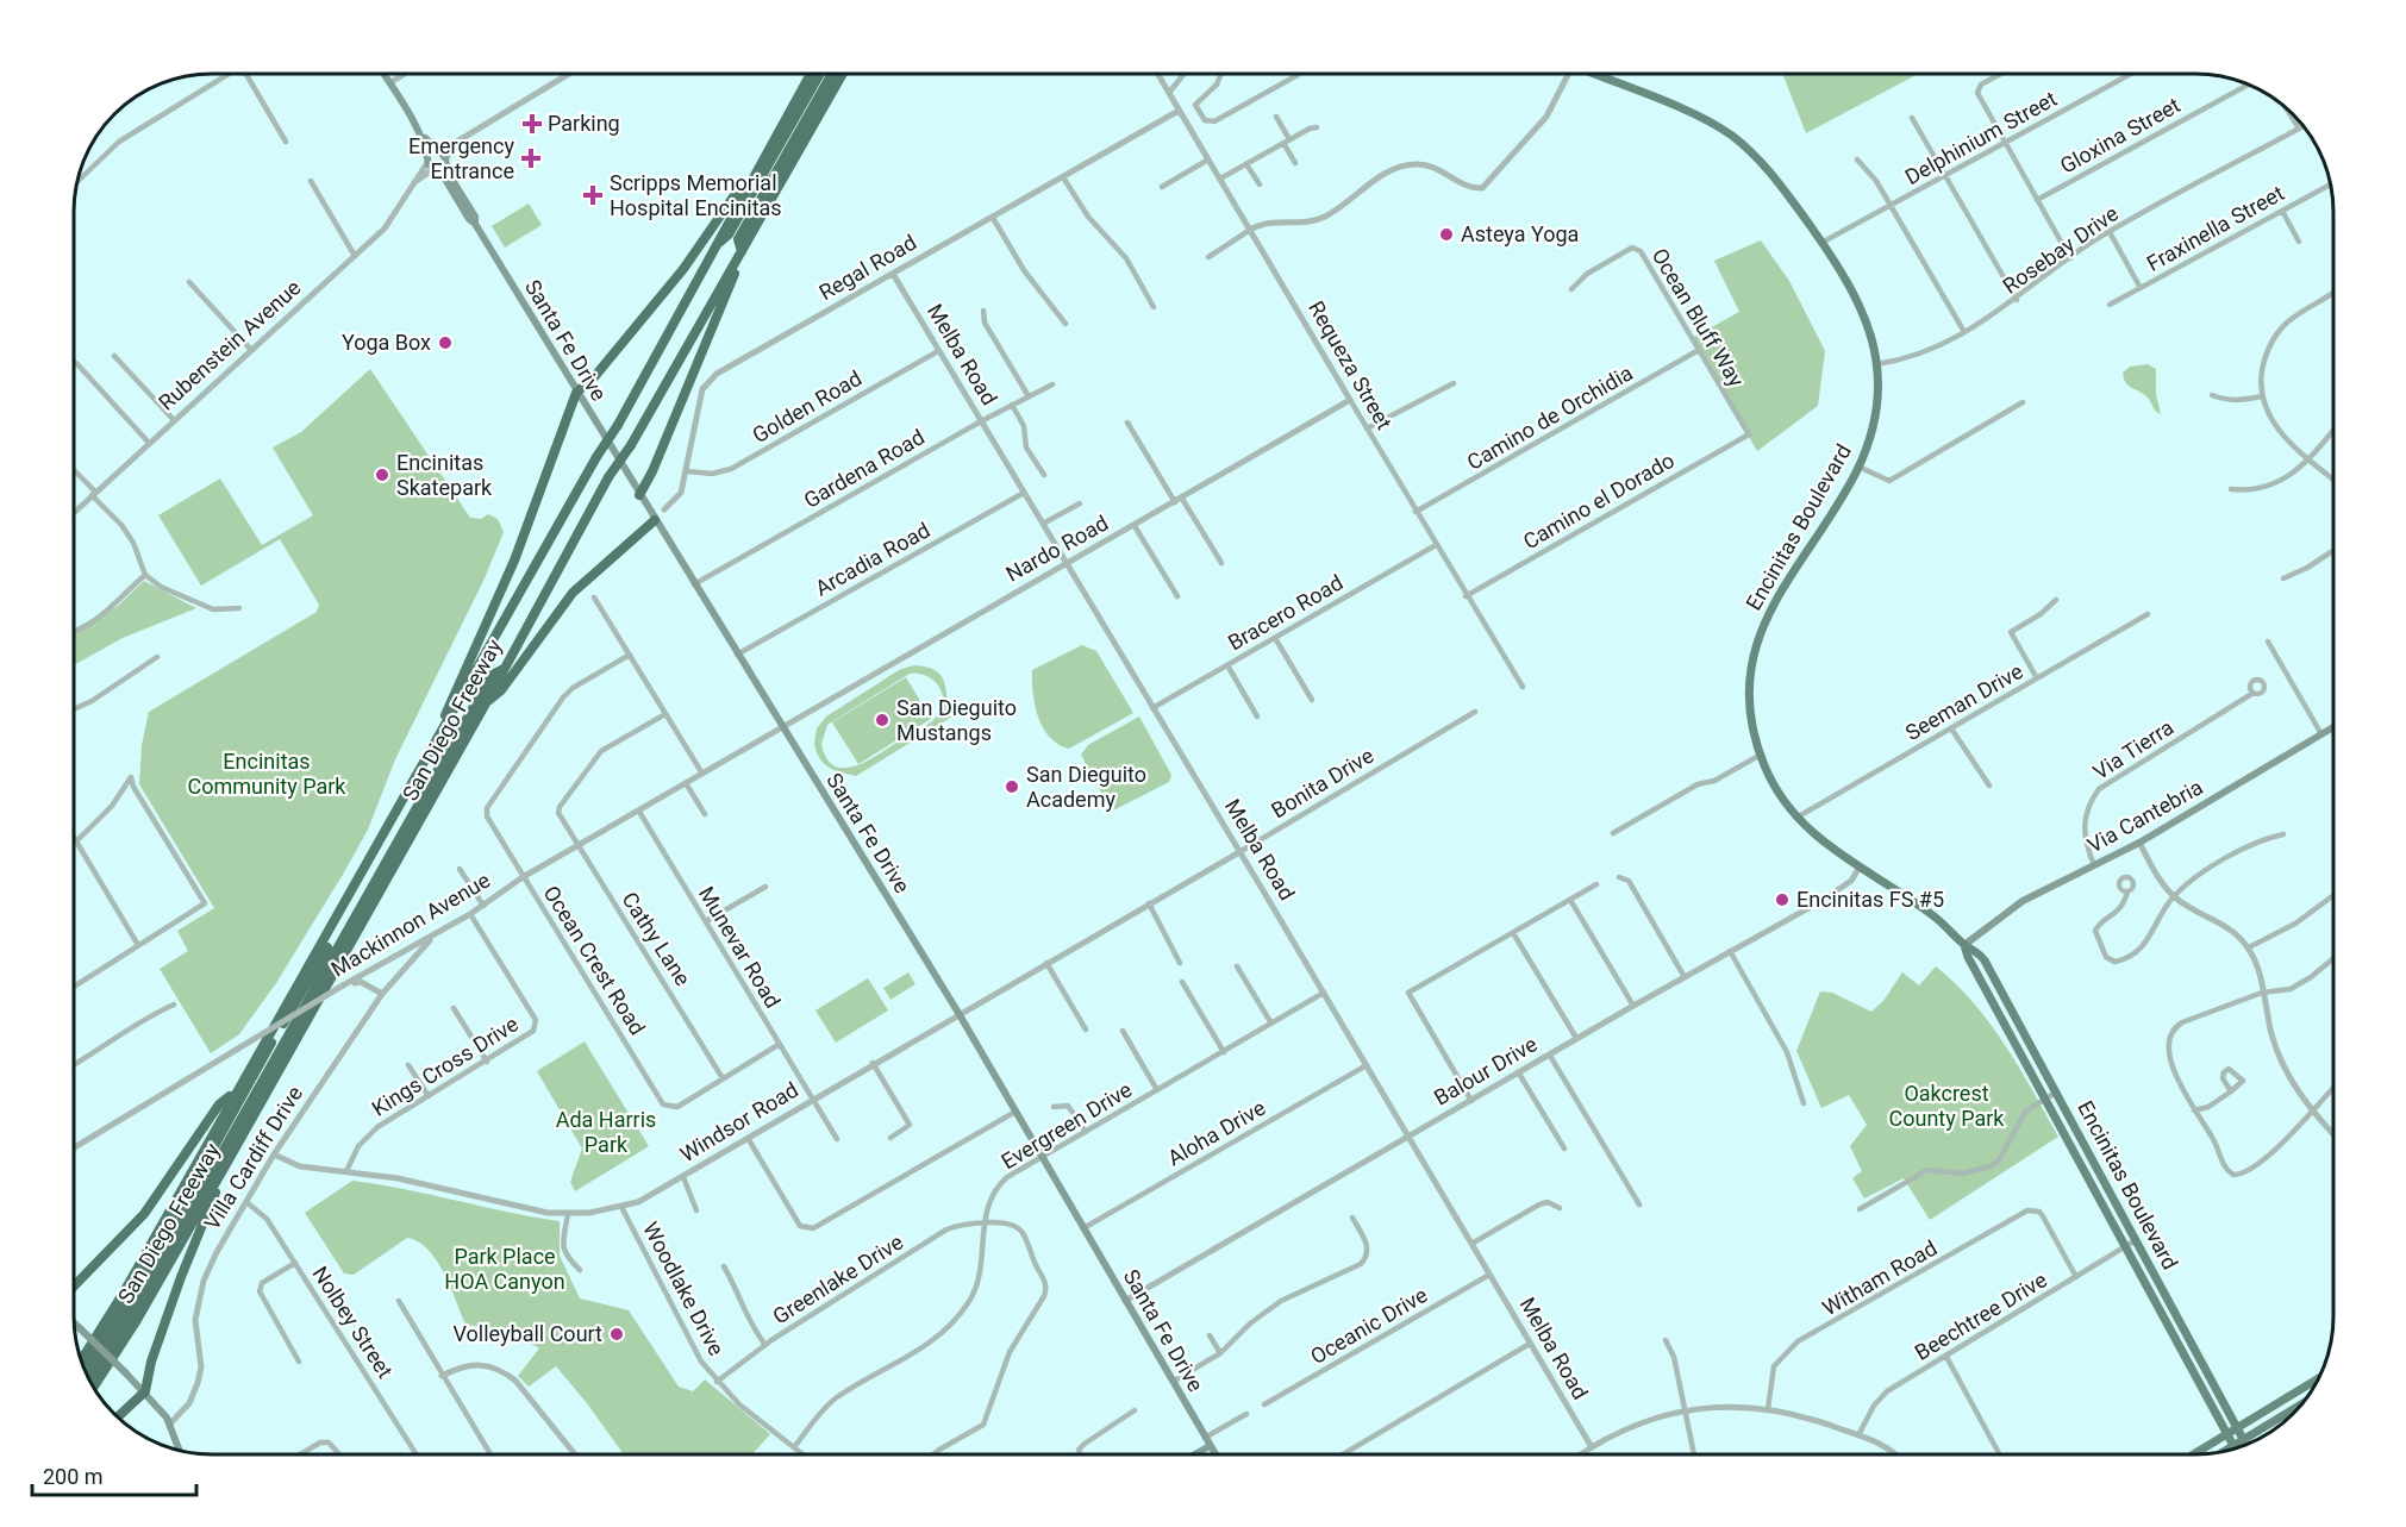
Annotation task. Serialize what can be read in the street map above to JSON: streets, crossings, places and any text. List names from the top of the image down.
{
  "streets": {
    "highway": ["San Diego Freeway"],
    "main road": ["Santa Fe Drive", "Encinitas Boulevard", "Via Cantebria"],
    "street": [
      "Gloxina Street",
      "Delphinium Street",
      "Fraxinella Street",
      "Rosebay Drive",
      "Regal Road",
      "Ocean Bluff Way",
      "Rubenstein Avenue",
      "Melba Road",
      "Requeza Street",
      "Golden Road",
      "Camino de Orchidia",
      "Gardena Road",
      "Camino el Dorado",
      "Nardo Road",
      "Arcadia Road",
      "Bracero Road",
      "Seeman Drive",
      "Via Tierra",
      "Bonita Drive",
      "Mackinnon Avenue",
      "Cathy Lane",
      "Munevar Road",
      "Ocean Crest Road",
      "Kings Cross Drive",
      "Balour Drive",
      "Windsor Road",
      "Evergreen Drive",
      "Aloha Drive",
      "Villa Cardiff Drive",
      "Witham Road",
      "Greenlake Drive",
      "Woodlake Drive",
      "Beechtree Drive",
      "Nolbey Street",
      "Oceanic Drive"
    ]
  },
  "crossings": [
    ["Delphinium Street", "Encinitas Boulevard"],
    ["Rosebay Drive", "Encinitas Boulevard"],
    ["Regal Road", "Santa Fe Drive"],
    ["Regal Road", "Melba Road"],
    ["Regal Road", "Requeza Street"],
    ["Regal Road", "Golden Road"],
    ["Ocean Bluff Way", "Camino de Orchidia"],
    ["Ocean Bluff Way", "Camino el Dorado"],
    ["Santa Fe Drive", "Rubenstein Avenue"],
    ["Santa Fe Drive", "Gardena Road"],
    ["Santa Fe Drive", "Nardo Road"],
    ["Santa Fe Drive", "Arcadia Road"],
    ["Santa Fe Drive", "Bonita Drive"],
    ["Santa Fe Drive", "Mackinnon Avenue"],
    ["Santa Fe Drive", "Balour Drive"],
    ["Santa Fe Drive", "Windsor Road"],
    ["Santa Fe Drive", "Evergreen Drive"],
    ["Santa Fe Drive", "Aloha Drive"],
    ["Melba Road", "Golden Road"],
    ["Melba Road", "Gardena Road"],
    ["Melba Road", "Nardo Road"],
    ["Melba Road", "Arcadia Road"],
    ["Melba Road", "Bracero Road"],
    ["Melba Road", "Bonita Drive"],
    ["Melba Road", "Balour Drive"],
    ["Melba Road", "Evergreen Drive"],
    ["Melba Road", "Aloha Drive"],
    ["Melba Road", "Oceanic Drive"],
    ["Requeza Street", "Camino de Orchidia"],
    ["Requeza Street", "Camino el Dorado"],
    ["Requeza Street", "Nardo Road"],
    ["Requeza Street", "Bracero Road"],
    ["Encinitas Boulevard", "Seeman Drive"],
    ["Encinitas Boulevard", "Via Cantebria"],
    ["Encinitas Boulevard", "Balour Drive"],
    ["Encinitas Boulevard", "Beechtree Drive"],
    ["Nardo Road", "Mackinnon Avenue"],
    ["Via Tierra", "Via Cantebria"],
    ["Bonita Drive", "Windsor Road"],
    ["Mackinnon Avenue", "Cathy Lane"],
    ["Mackinnon Avenue", "Munevar Road"],
    ["Mackinnon Avenue", "Ocean Crest Road"],
    ["Mackinnon Avenue", "Kings Cross Drive"],
    ["Mackinnon Avenue", "Villa Cardiff Drive"],
    ["Cathy Lane", "Ocean Crest Road"],
    ["Munevar Road", "Windsor Road"],
    ["Kings Cross Drive", "Windsor Road"],
    ["Windsor Road", "Villa Cardiff Drive"],
    ["Windsor Road", "Woodlake Drive"],
    ["Evergreen Drive", "Greenlake Drive"],
    ["Evergreen Drive", "Woodlake Drive"],
    ["Villa Cardiff Drive", "Nolbey Street"],
    ["Witham Road", "Beechtree Drive"],
    ["Greenlake Drive", "Woodlake Drive"]
  ],
  "parks": [
    "Encinitas Community Park",
    "Oakcrest County Park",
    "Ada Harris Park",
    "Park Place HOA Canyon"
  ],
  "places": {
    "health": ["Parking", "Emergency Entrance", "Scripps Memorial Hospital Encinitas"],
    "other": [
      "Asteya Yoga",
      "Yoga Box",
      "Encinitas Skatepark",
      "San Dieguito Mustangs",
      "San Dieguito Academy",
      "Encinitas FS #5",
      "Volleyball Court"
    ]
  },
  "scale_bar": "200 m"
}
